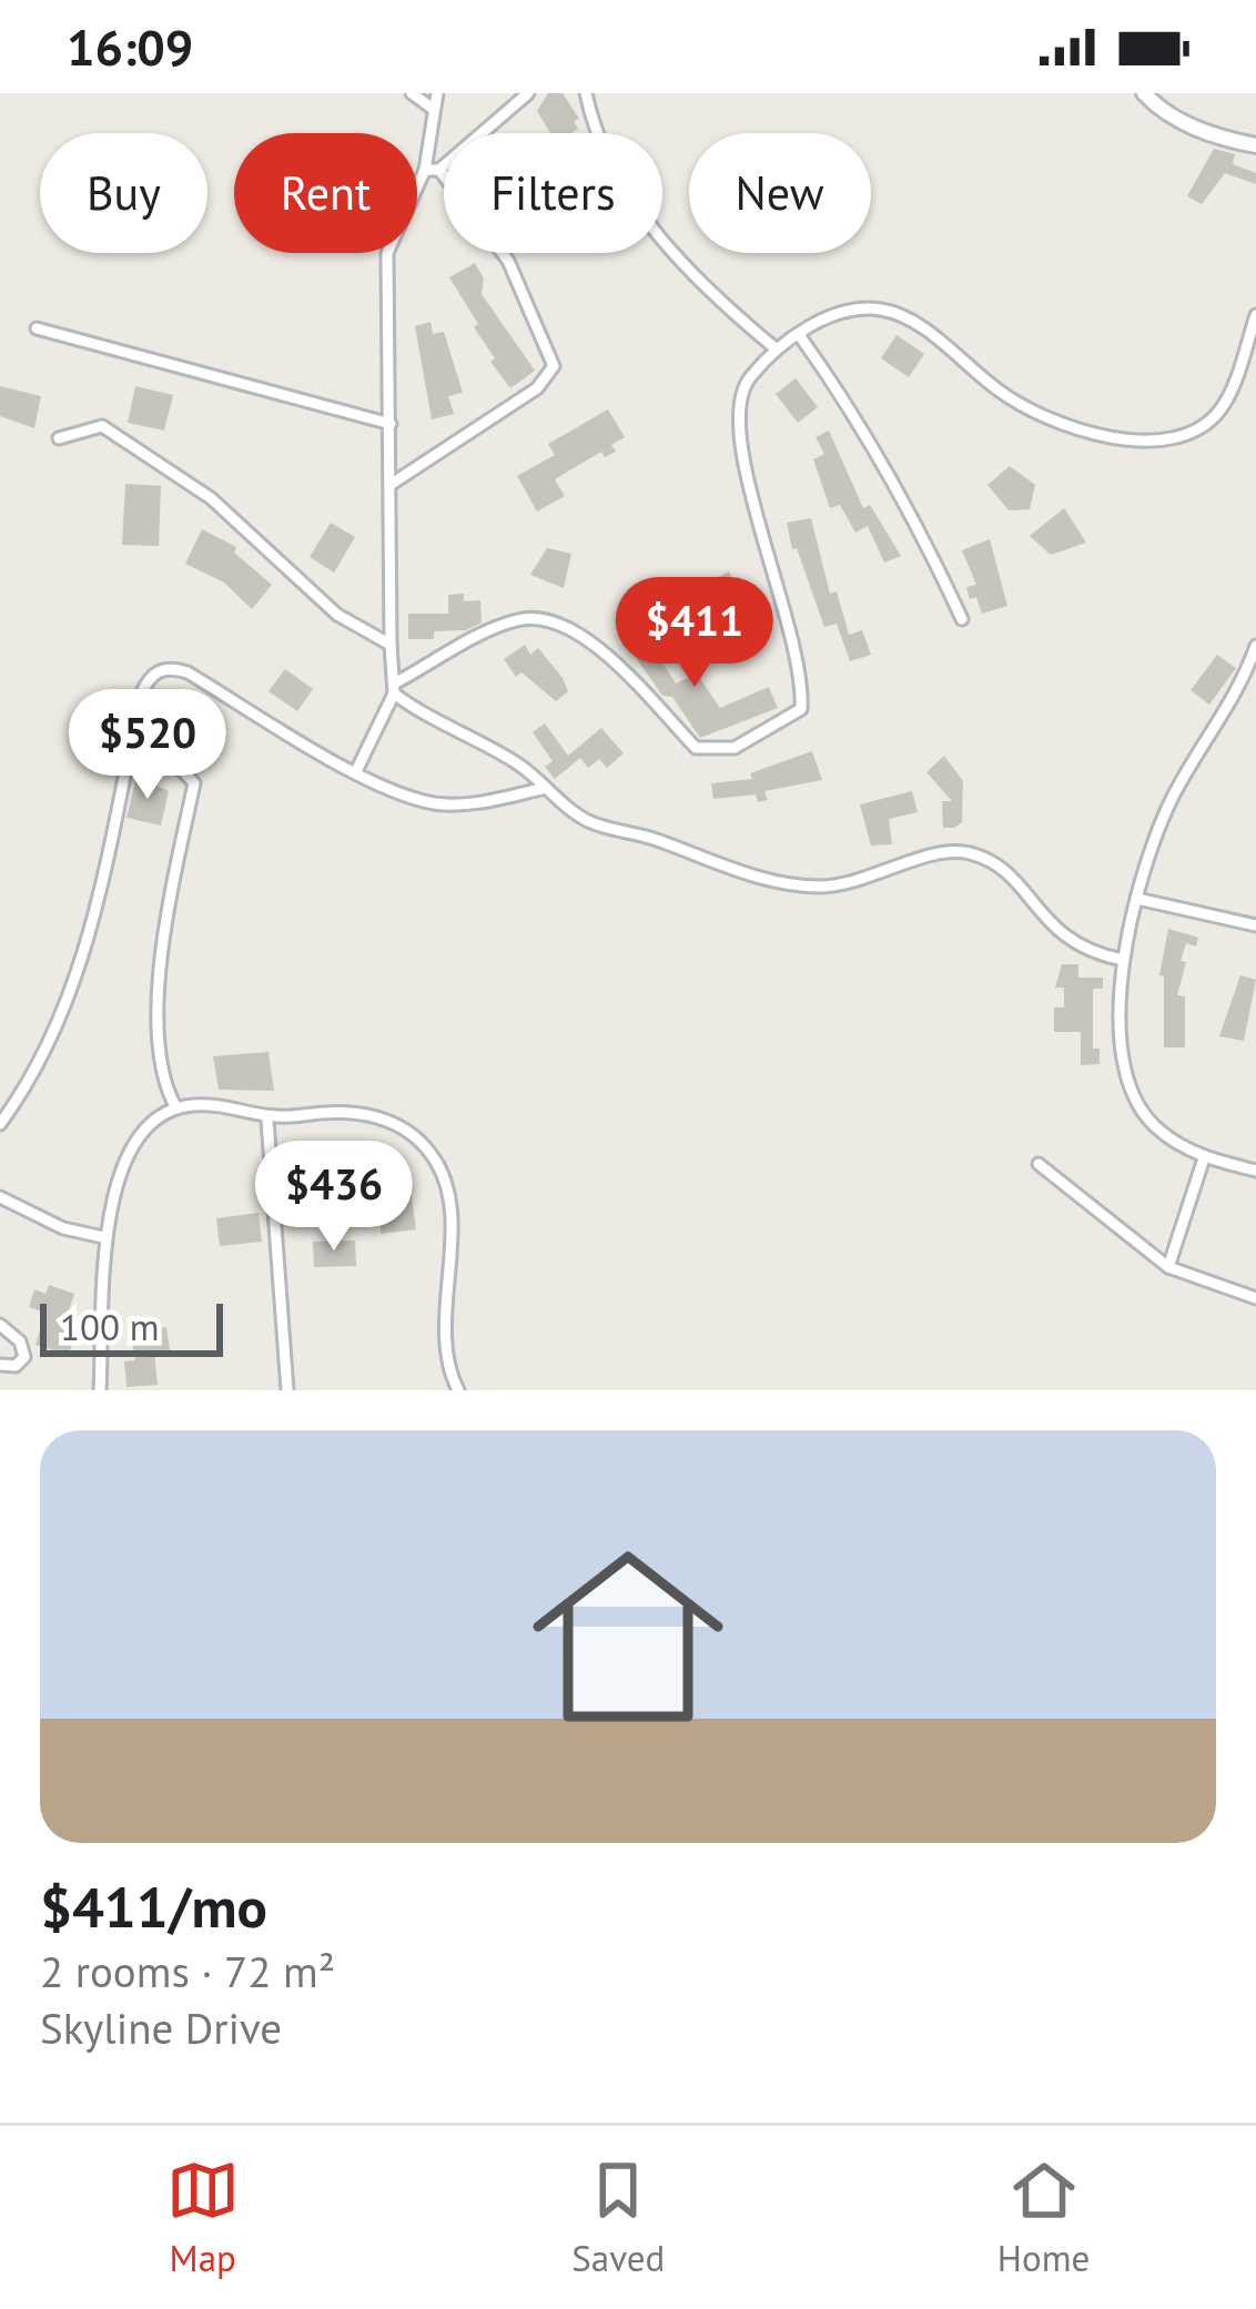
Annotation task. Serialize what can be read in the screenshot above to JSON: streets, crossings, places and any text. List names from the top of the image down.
{
  "scale_bar": "100 m",
  "page": {
    "status": "16:09",
    "chip": [
      "Buy",
      "Rent",
      "Filters",
      "New"
    ],
    "price": ["$411", "$520", "$436"],
    "scale": "100 m",
    "list": [
      {
        "name": "$411/mo",
        "note": "2 rooms · 72 m² · Skyline Drive"
      }
    ],
    "tabs": ["Map", "Saved", "Home"]
  }
}
